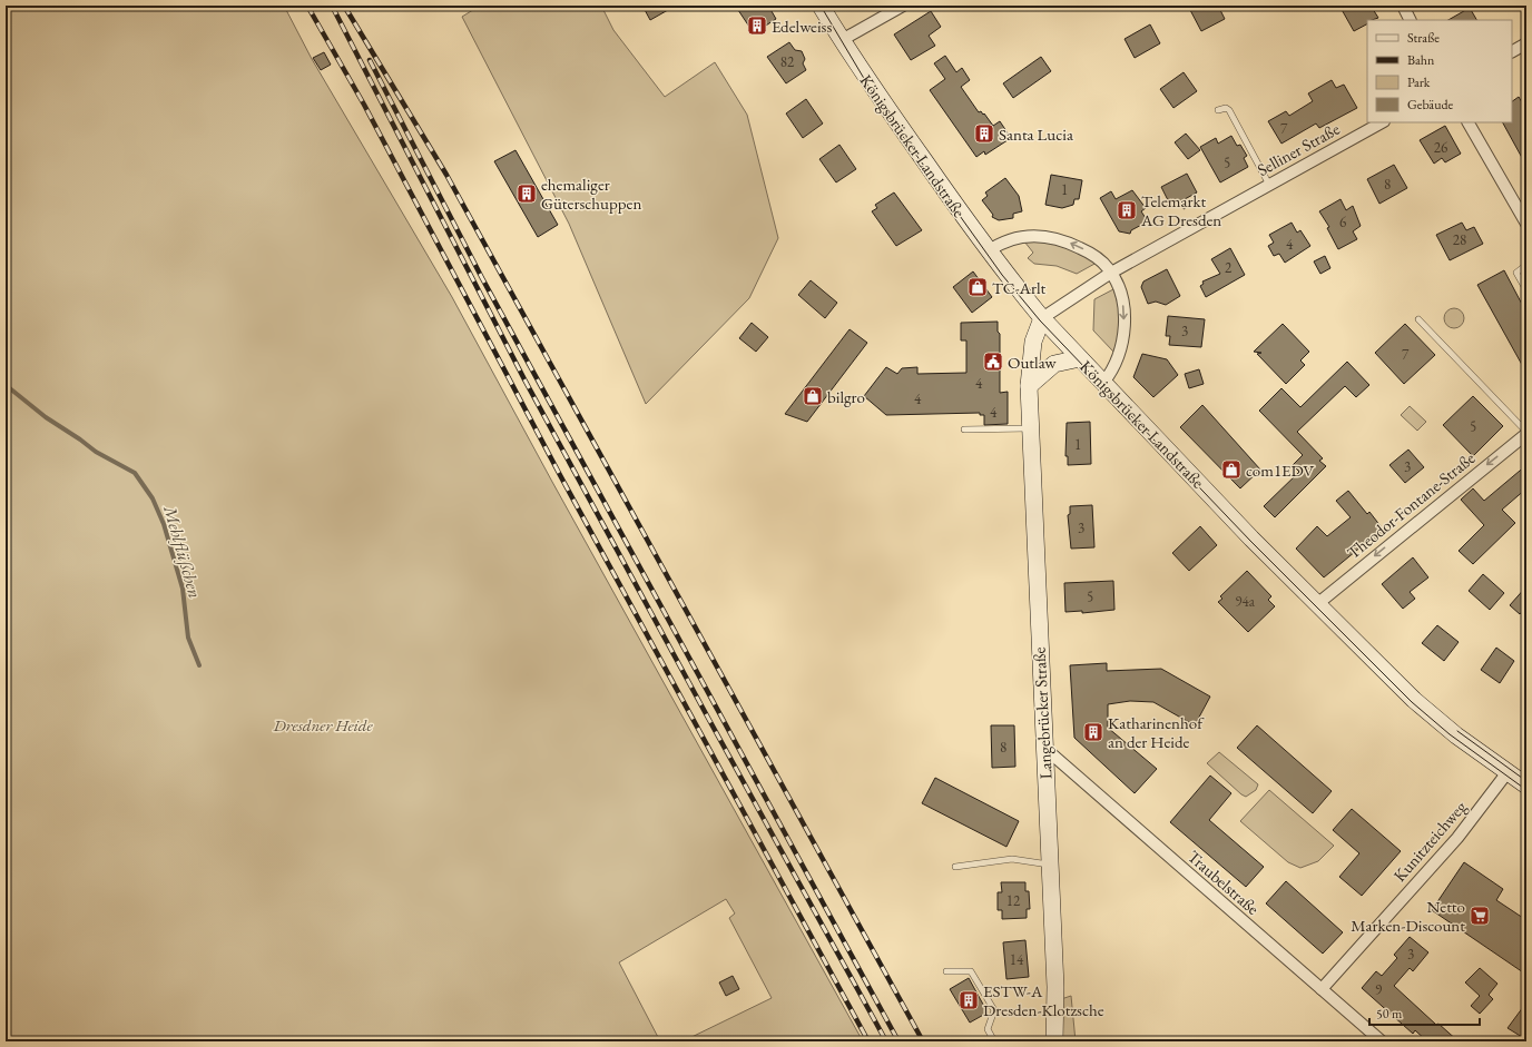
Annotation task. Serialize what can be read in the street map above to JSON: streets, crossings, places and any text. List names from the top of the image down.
{
  "streets": {
    "main road": ["Königsbrücker Landstraße", "Langebrücker Straße"],
    "street": [
      "Selliner Straße",
      "Theodor-Fontane-Straße",
      "Kunitzteichweg",
      "Traubelstraße"
    ]
  },
  "crossings": [
    ["Königsbrücker Landstraße", "Theodor-Fontane-Straße"],
    ["Königsbrücker Landstraße", "Langebrücker Straße"],
    ["Königsbrücker Landstraße", "Kunitzteichweg"],
    ["Langebrücker Straße", "Traubelstraße"],
    ["Kunitzteichweg", "Traubelstraße"]
  ],
  "one_way": ["Theodor-Fontane-Straße"],
  "water": ["Mehlflüßchen"],
  "parks": ["Dresdner Heide"],
  "places": {
    "building": [
      "Edelweiss",
      "Santa Lucia",
      "ehemaliger Güterschuppen",
      "Telemarkt AG Dresden",
      "Katharinenhof an der Heide",
      "ESTW-A Dresden-Klotzsche"
    ],
    "shop": ["TC-Arlt", "bilgro", "com1EDV"],
    "public building": ["Outlaw"],
    "supermarket": ["Netto Marken-Discount"]
  },
  "house_numbers": [
    "82",
    "7",
    "26",
    "5",
    "8",
    "1",
    "6",
    "28",
    "4",
    "2",
    "3",
    "7",
    "4",
    "4",
    "4",
    "5",
    "1",
    "3",
    "3",
    "5",
    "94a",
    "8",
    "12",
    "3",
    "14",
    "9"
  ],
  "legend": [
    "Straße",
    "Bahn",
    "Park",
    "Gebäude"
  ],
  "scale_bar": "50 m"
}
